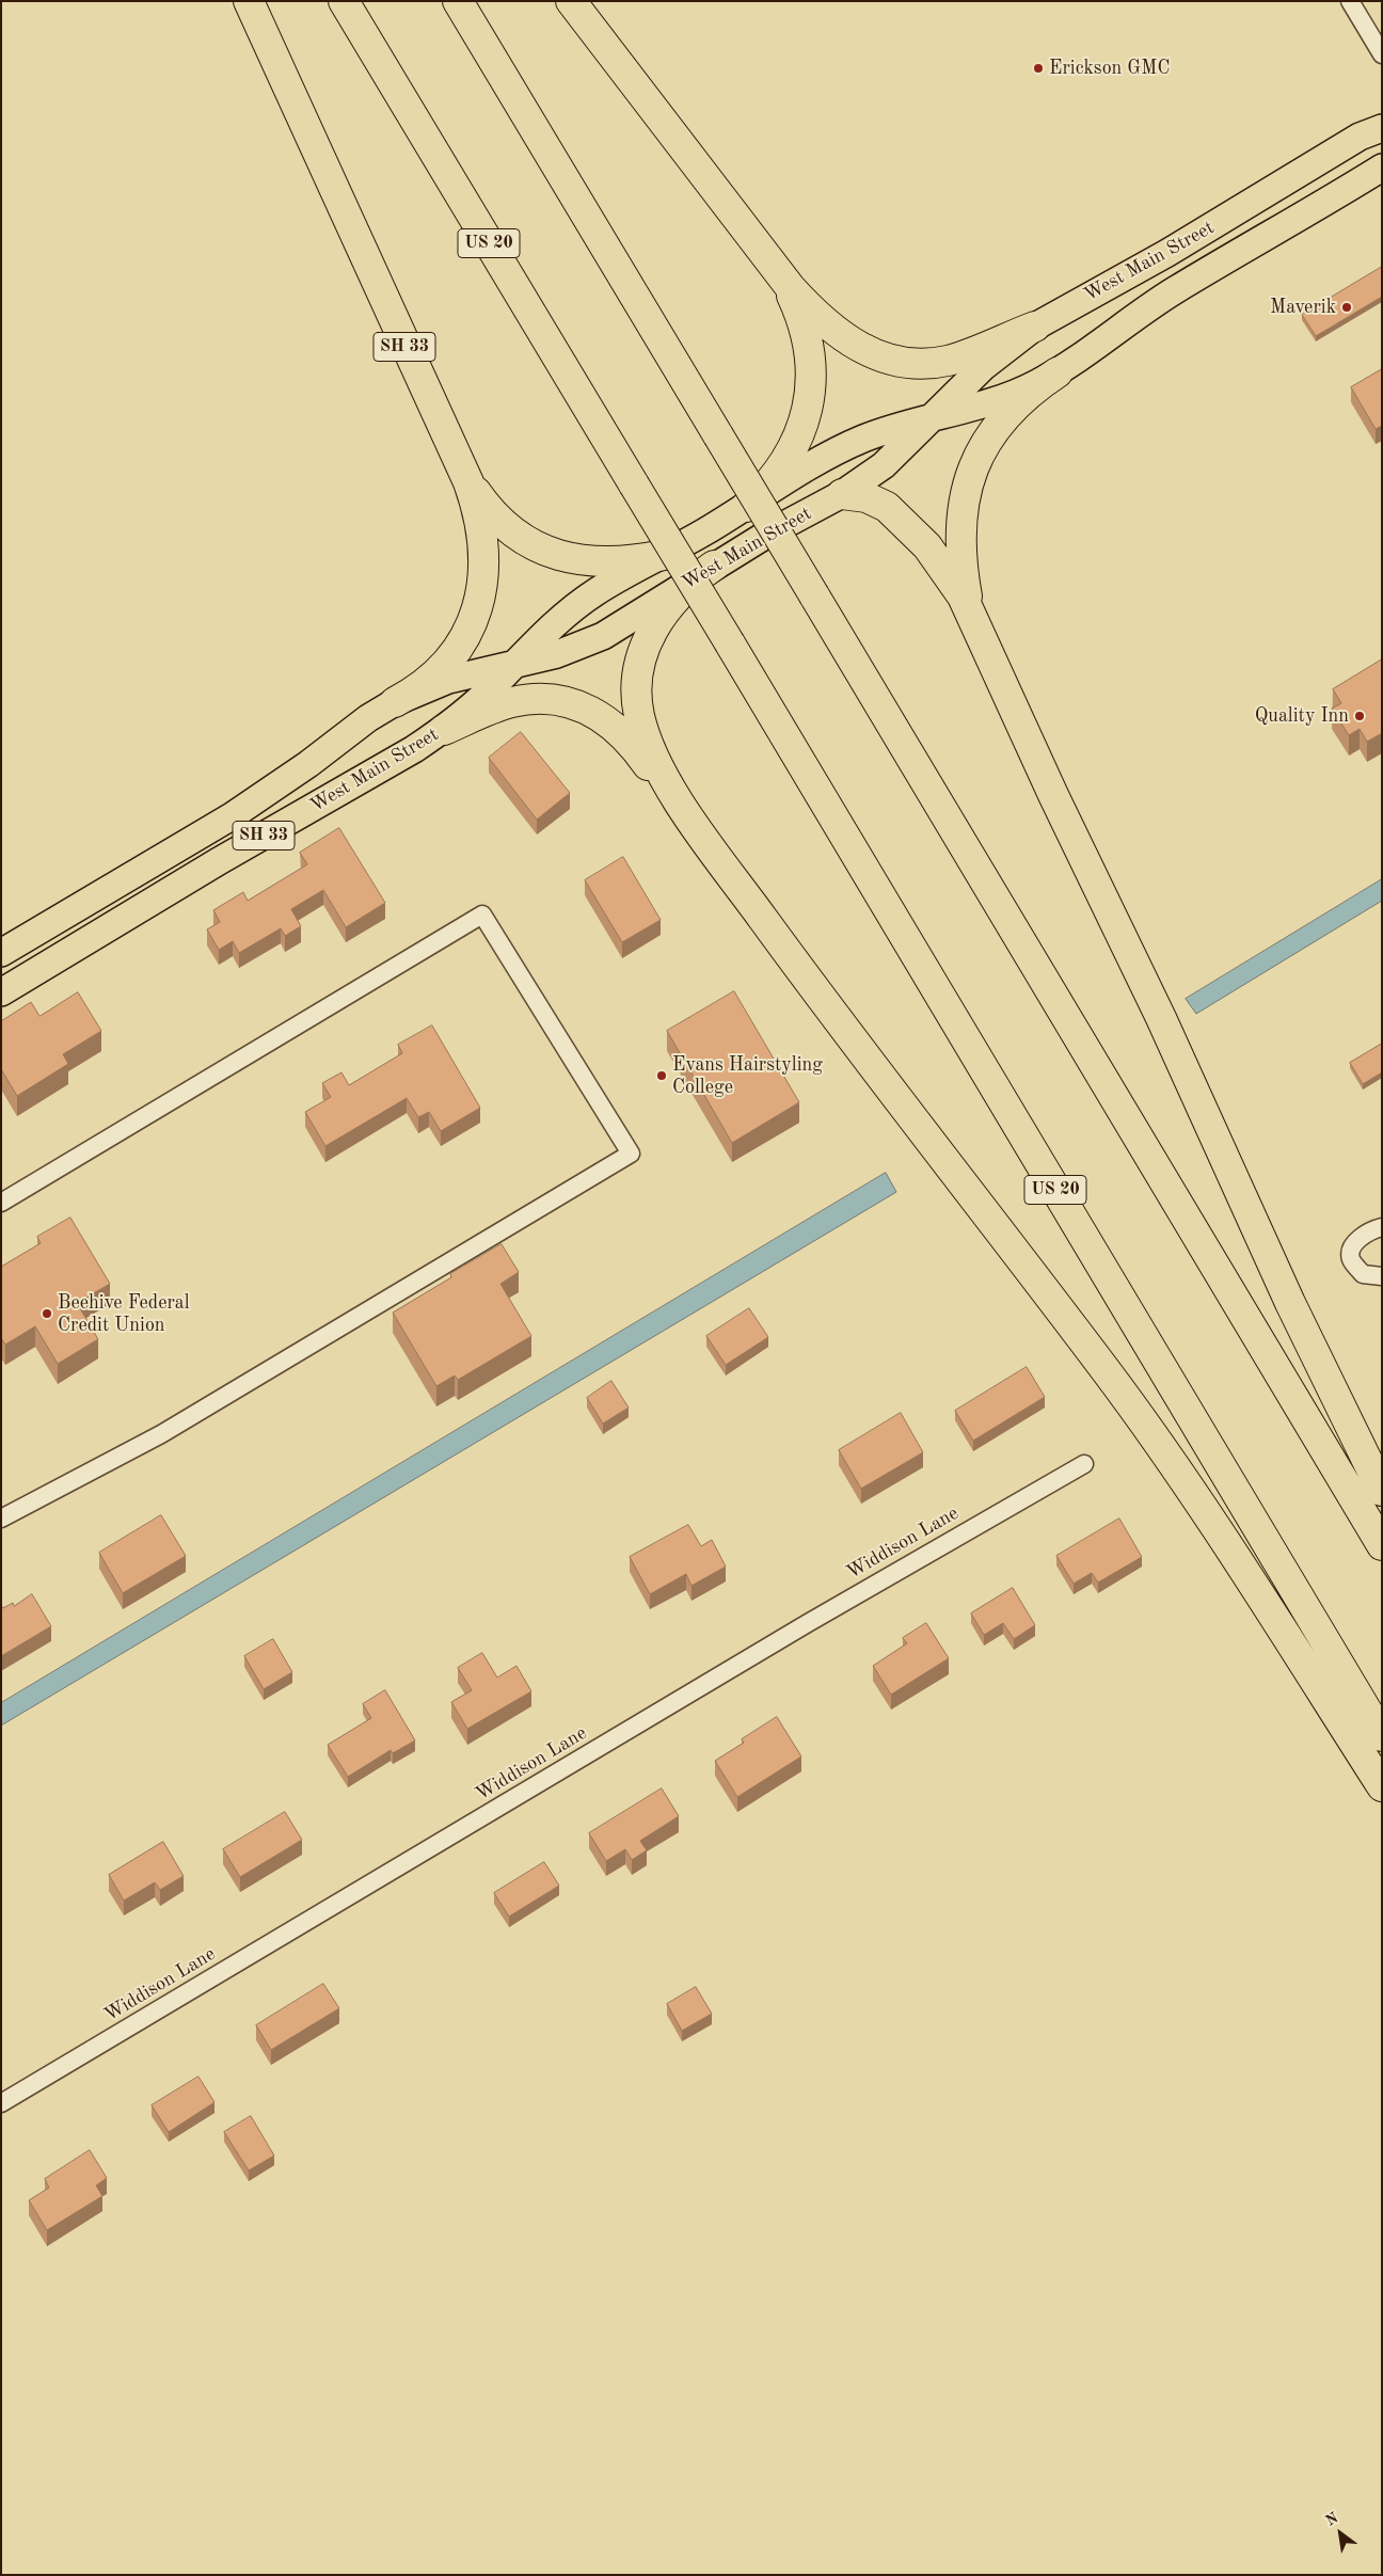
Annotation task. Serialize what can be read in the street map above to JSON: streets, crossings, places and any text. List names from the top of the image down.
{
  "streets": {
    "highway": ["US 20", "SH 33"],
    "main road": ["West Main Street"],
    "street": ["Widdison Lane"]
  },
  "crossings": [
    ["West Main Street", "SH 33"]
  ],
  "places": [
    "Erickson GMC",
    "Maverik",
    "Quality Inn",
    "Evans Hairstyling College",
    "Beehive Federal Credit Union"
  ],
  "north": "top left"
}
